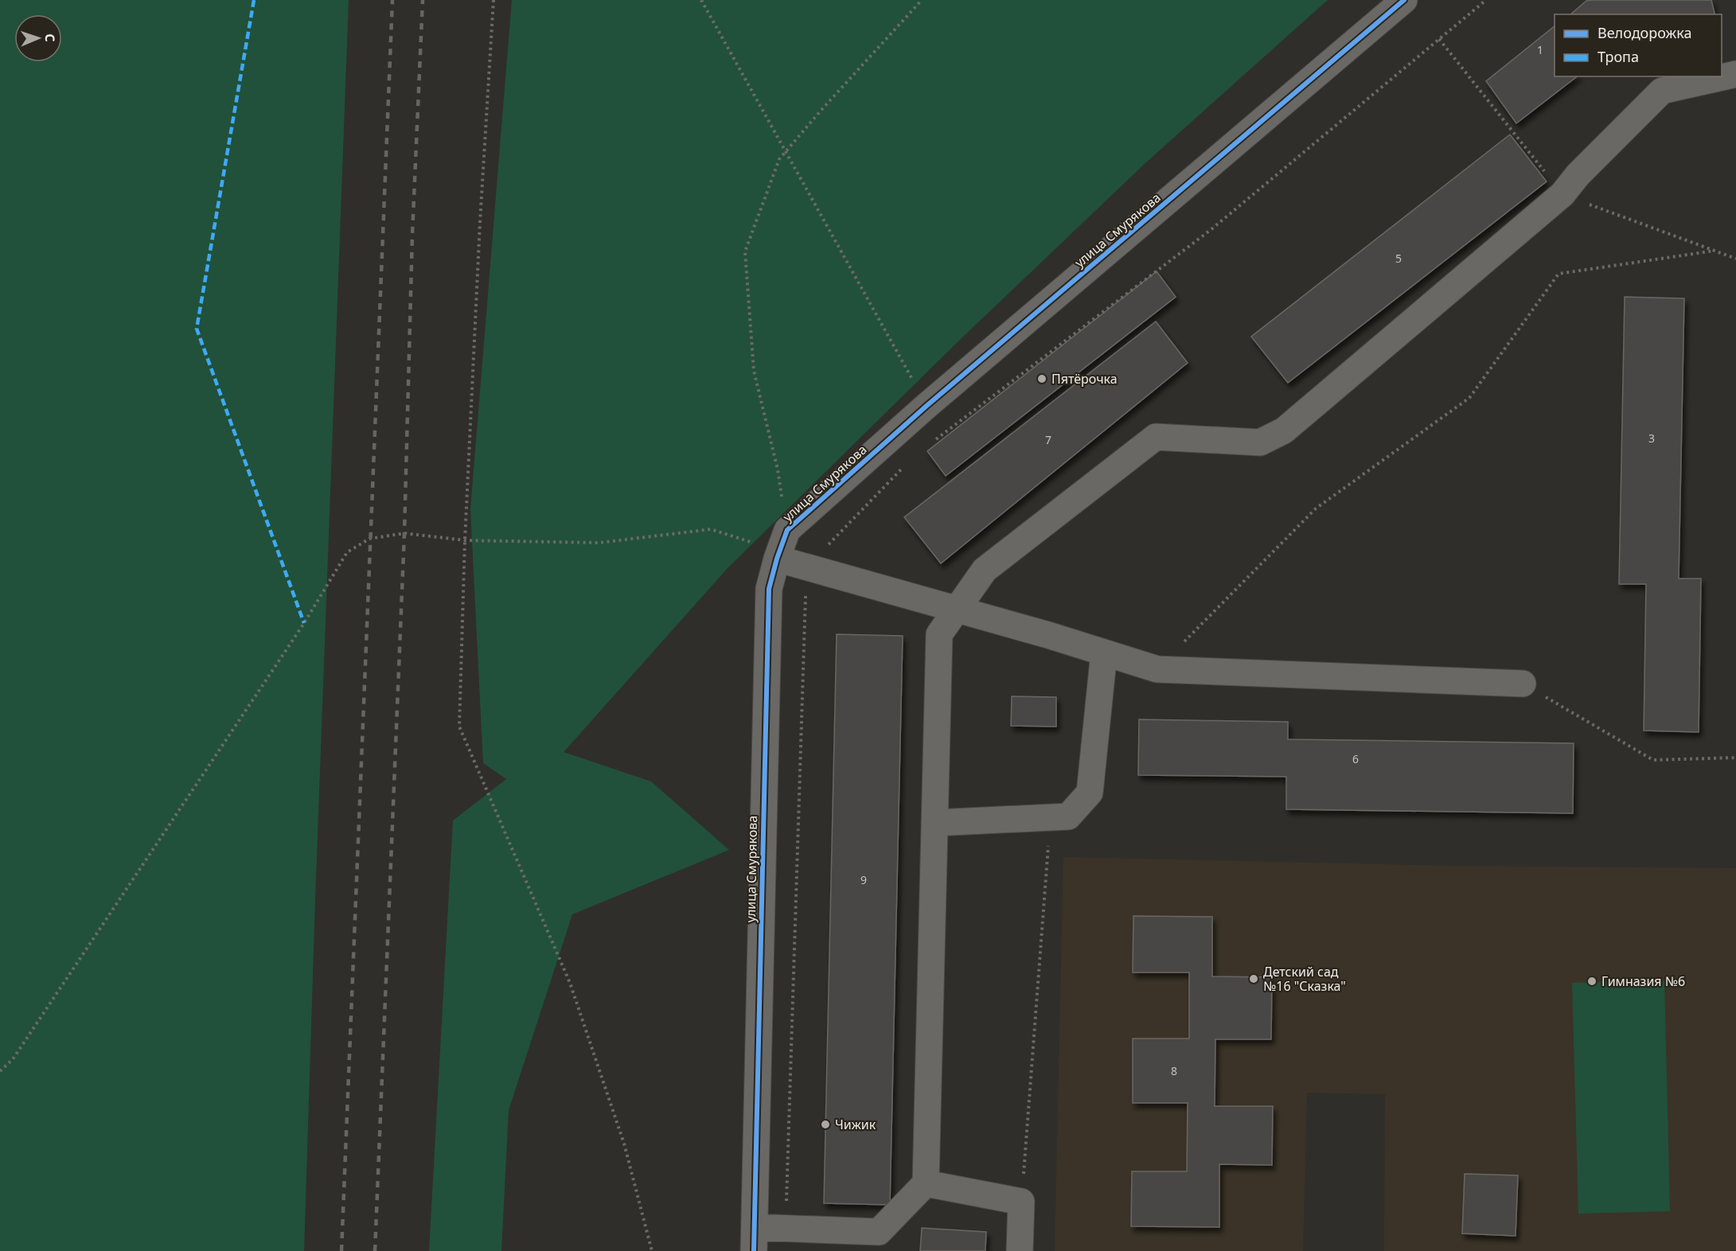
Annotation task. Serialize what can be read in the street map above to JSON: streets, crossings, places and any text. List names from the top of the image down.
{
  "streets": {
    "street": ["улица Смурякова"]
  },
  "places": [
    "Пятёрочка",
    "Детский сад №16 \"Сказка\"",
    "Гимназия №6",
    "Чижик"
  ],
  "house_numbers": [
    "1",
    "5",
    "3",
    "7",
    "6",
    "9",
    "8"
  ],
  "legend": ["Велодорожка", "Тропа"],
  "north": "right"
}
